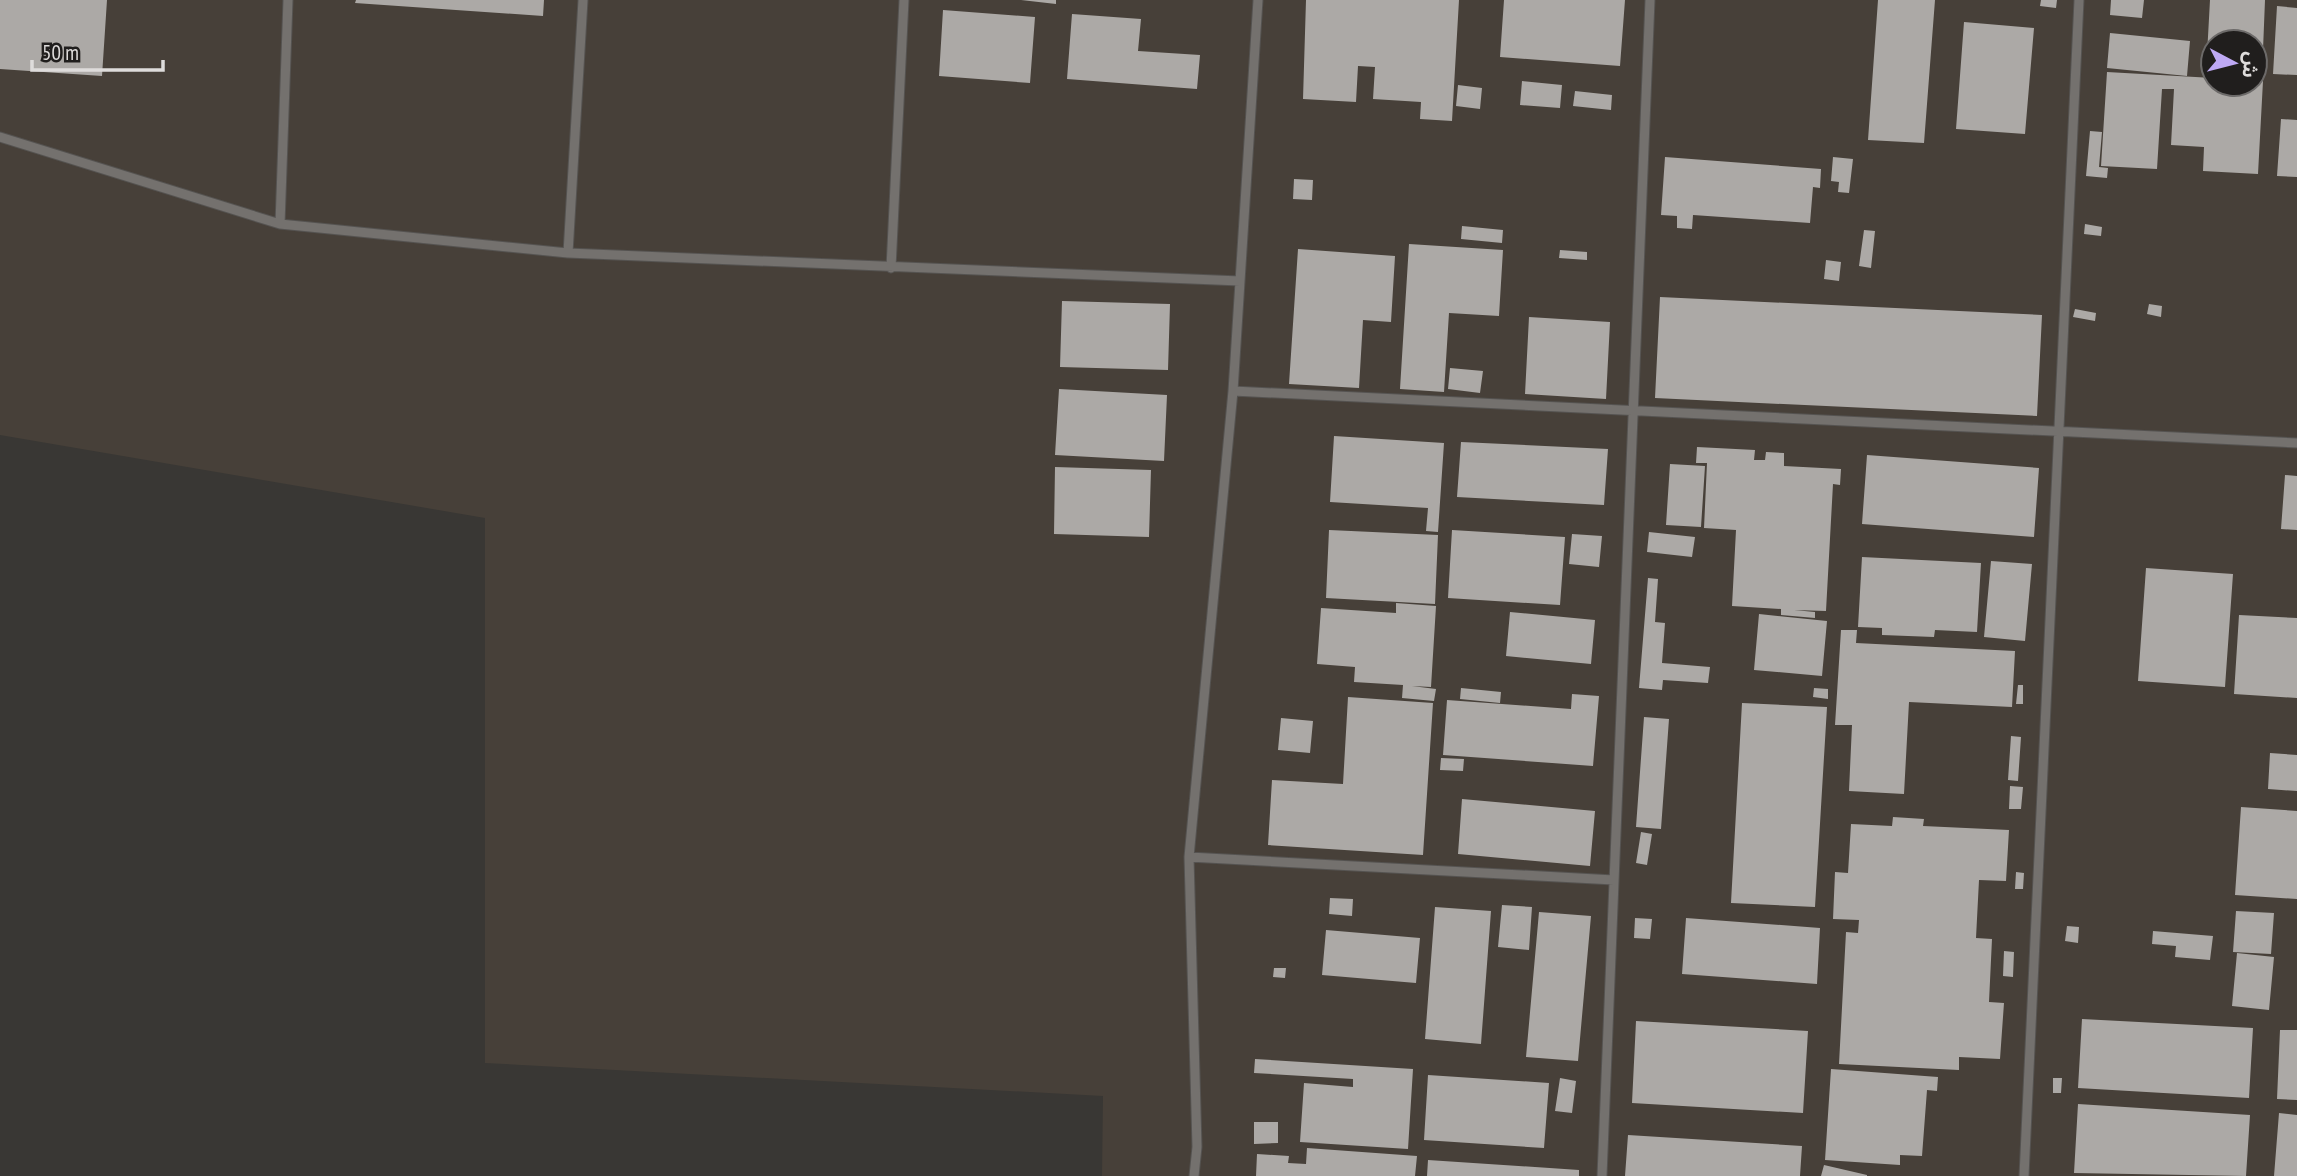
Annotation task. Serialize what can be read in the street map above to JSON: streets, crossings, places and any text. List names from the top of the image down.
{
  "scale_bar": "50 m",
  "north": "right"
}
